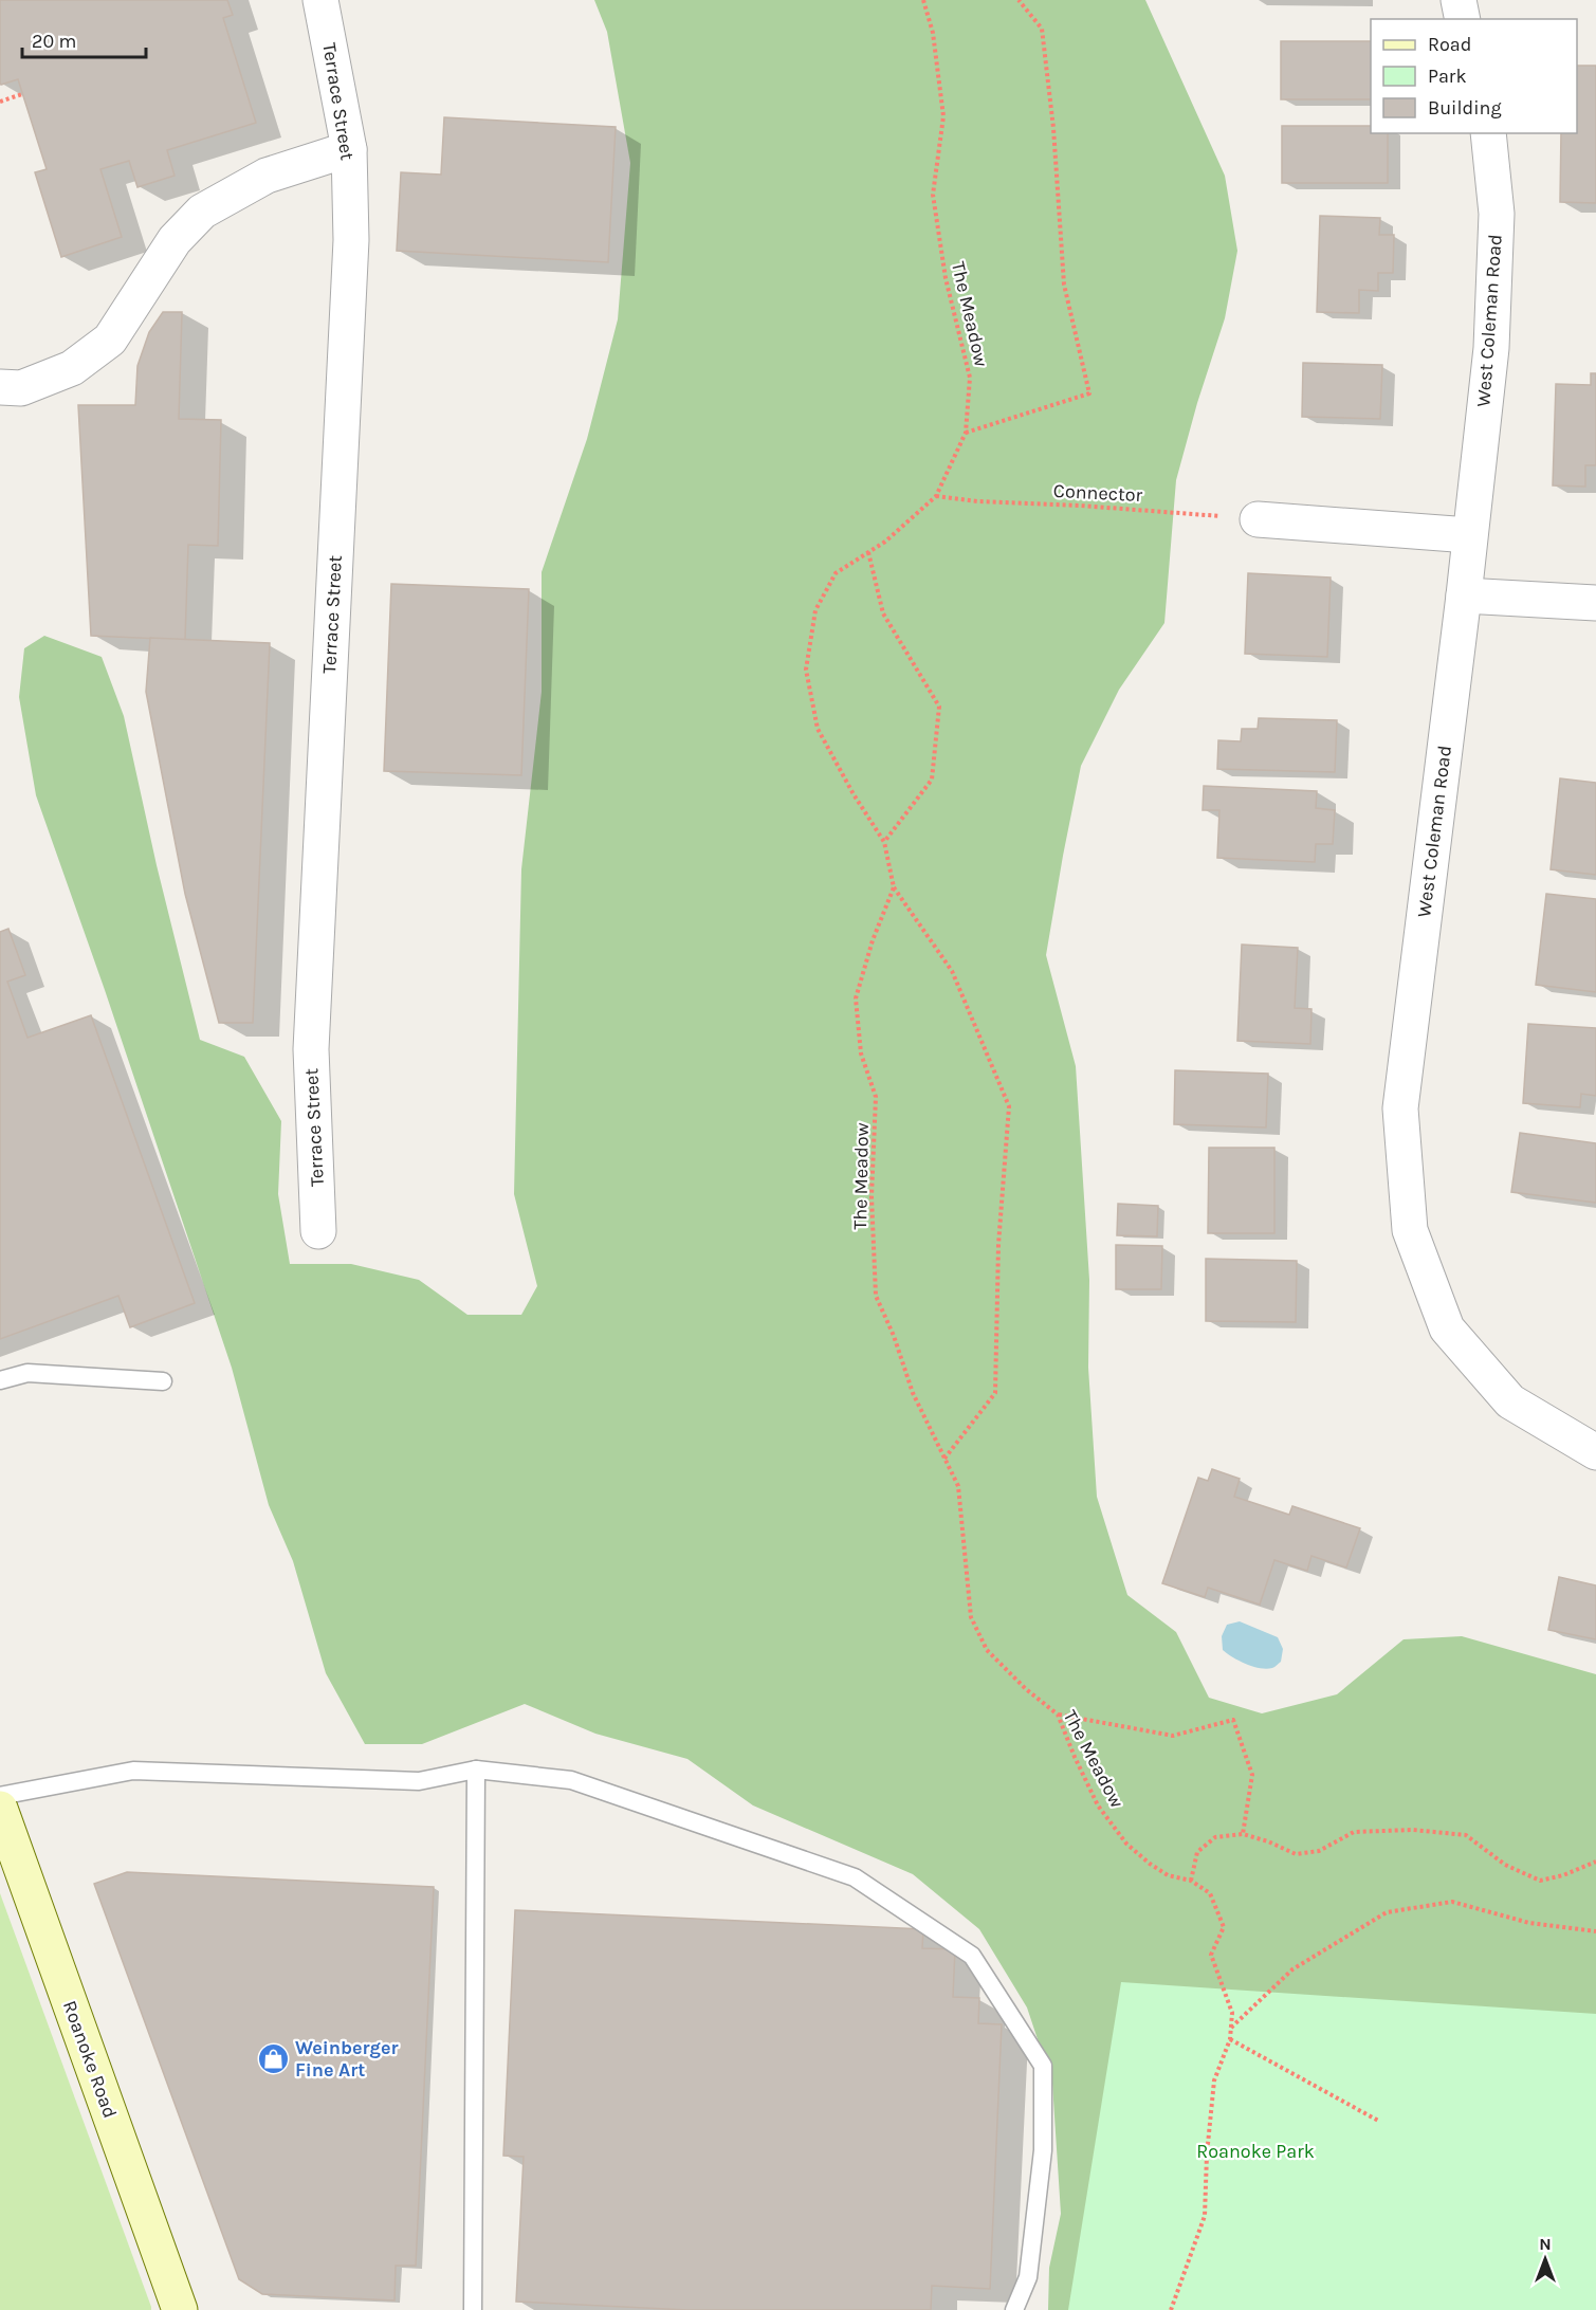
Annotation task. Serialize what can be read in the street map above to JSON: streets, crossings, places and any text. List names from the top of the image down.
{
  "streets": {
    "street": ["Terrace Street", "West Coleman Road", "Roanoke Road"],
    "path": ["The Meadow", "Connector"]
  },
  "crossings": [
    ["The Meadow", "Connector"]
  ],
  "parks": ["Roanoke Park"],
  "places": {
    "shop": ["Weinberger Fine Art"]
  },
  "legend": ["Road", "Park", "Building"],
  "scale_bar": "20 m",
  "north": "top"
}
